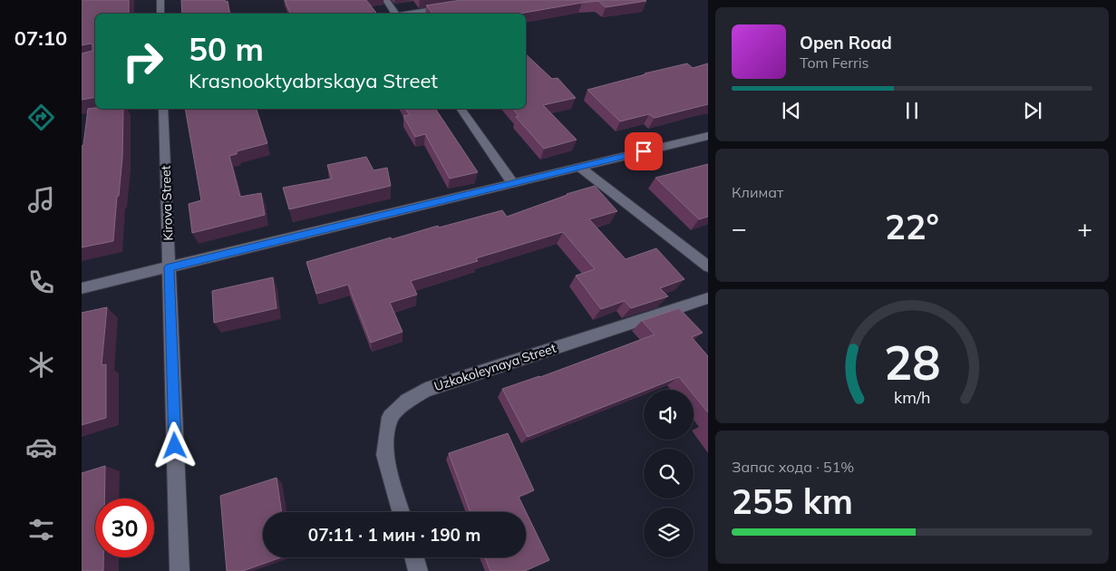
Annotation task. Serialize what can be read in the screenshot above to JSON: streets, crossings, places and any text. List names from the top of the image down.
{
  "streets": {
    "street": ["Kirova Street", "Uzkokoleynaya Street"]
  },
  "page": {
    "tabs": "07:10",
    "turn": ["50 m", "Krasnooktyabrskaya Street"],
    "song": ["Open Road", "Tom Ferris"],
    "tile": [
      "Климат",
      ["Запас хода · 51%", "255 km"]
    ],
    "heat": ["−", "22°", "+"],
    "limit": "30",
    "trip": "07:11 · 1 мин · 190 m",
    "gauge": ["28", "km/h"]
  }
}
